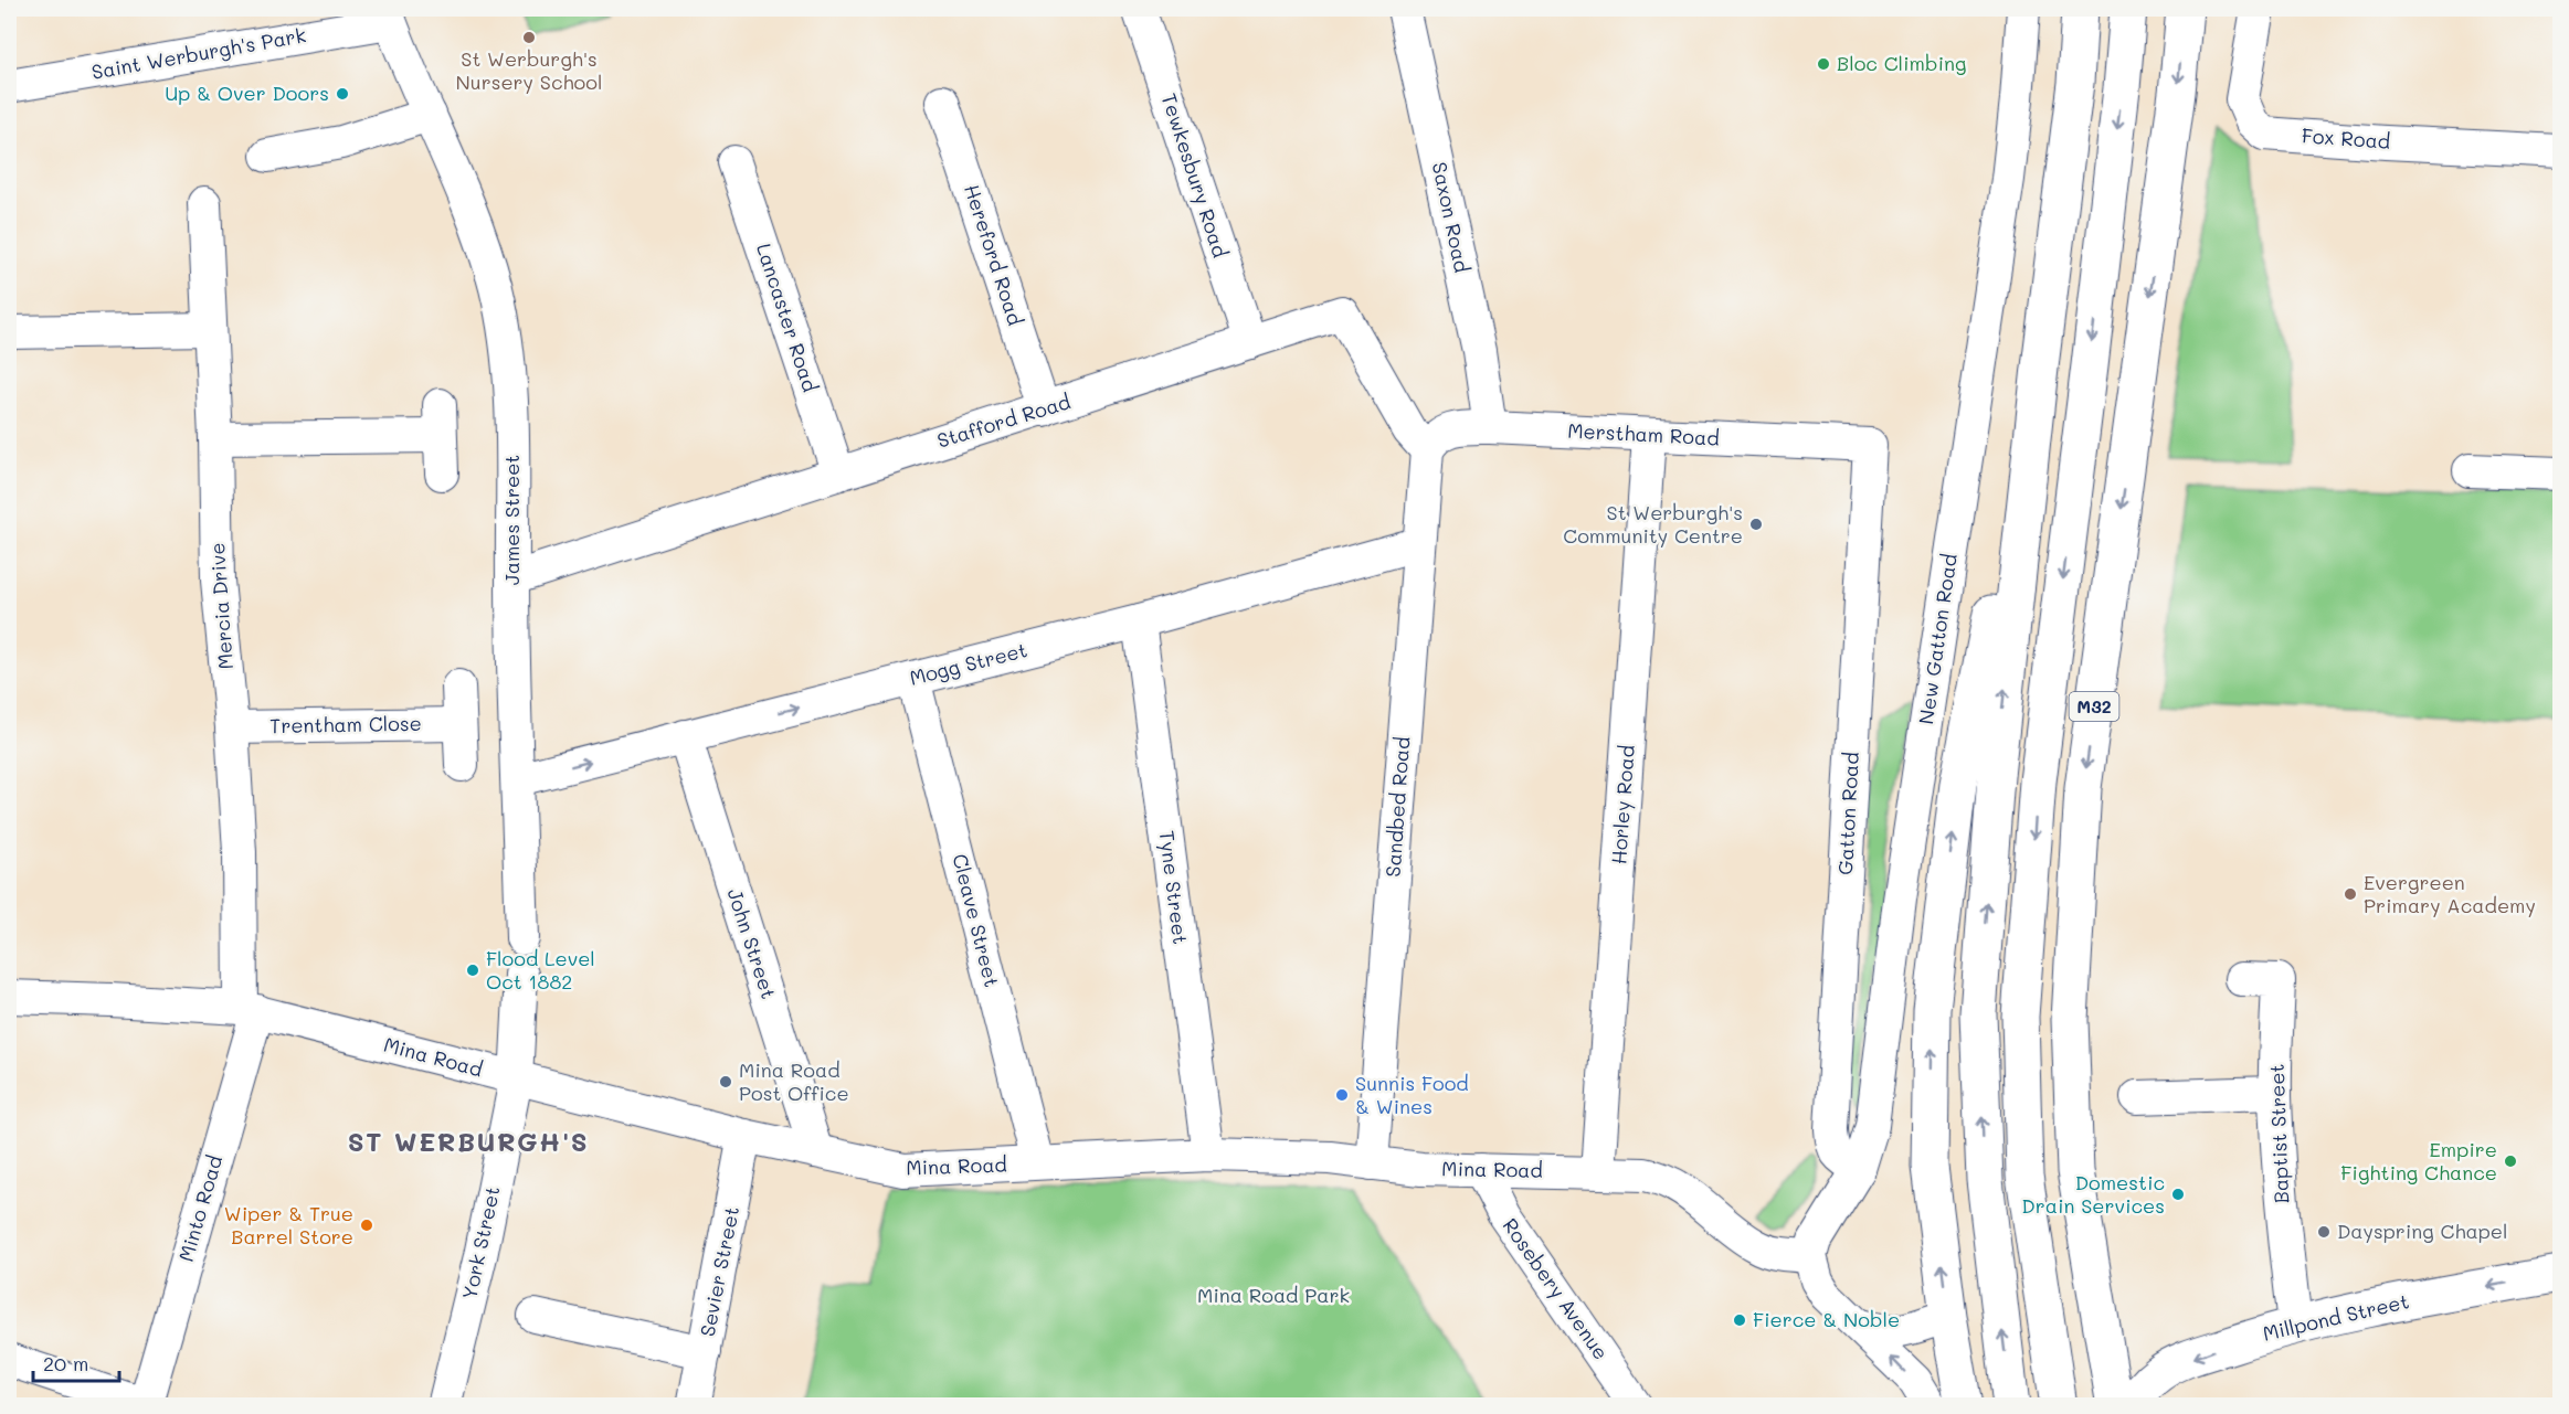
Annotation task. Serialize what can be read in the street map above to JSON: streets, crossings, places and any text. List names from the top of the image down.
{
  "streets": {
    "main road": ["M32", "Millpond Street"],
    "street": [
      "Saint Werburgh's Park",
      "Fox Road",
      "Tewkesbury Road",
      "Saxon Road",
      "Hereford Road",
      "Lancaster Road",
      "Stafford Road",
      "Merstham Road",
      "James Street",
      "Mercia Drive",
      "New Gatton Road",
      "Mogg Street",
      "Trentham Close",
      "Horley Road",
      "Sandbed Road",
      "Gatton Road",
      "Tyne Street",
      "Cleave Street",
      "John Street",
      "Mina Road",
      "Baptist Street",
      "Minto Road",
      "York Street",
      "Sevier Street",
      "Rosebery Avenue"
    ]
  },
  "crossings": [
    ["Saint Werburgh's Park", "James Street"],
    ["Tewkesbury Road", "Stafford Road"],
    ["Saxon Road", "Merstham Road"],
    ["Hereford Road", "Stafford Road"],
    ["Lancaster Road", "Stafford Road"],
    ["Stafford Road", "Merstham Road"],
    ["Stafford Road", "James Street"],
    ["Stafford Road", "Sandbed Road"],
    ["Merstham Road", "Horley Road"],
    ["Merstham Road", "Sandbed Road"],
    ["Merstham Road", "Gatton Road"],
    ["James Street", "Mogg Street"],
    ["James Street", "Mina Road"],
    ["James Street", "York Street"],
    ["Mercia Drive", "Trentham Close"],
    ["Mercia Drive", "Mina Road"],
    ["Mercia Drive", "Minto Road"],
    ["New Gatton Road", "Gatton Road"],
    ["New Gatton Road", "Mina Road"],
    ["Mogg Street", "Sandbed Road"],
    ["Mogg Street", "Tyne Street"],
    ["Mogg Street", "Cleave Street"],
    ["Mogg Street", "John Street"],
    ["Horley Road", "Mina Road"],
    ["Sandbed Road", "Mina Road"],
    ["Tyne Street", "Mina Road"],
    ["Cleave Street", "Mina Road"],
    ["John Street", "Mina Road"],
    ["Mina Road", "Minto Road"],
    ["Mina Road", "York Street"],
    ["Mina Road", "Sevier Street"],
    ["Mina Road", "Rosebery Avenue"],
    ["Baptist Street", "Millpond Street"]
  ],
  "one_way": ["Mogg Street", "Millpond Street"],
  "districts": ["ST WERBURGH'S"],
  "parks": ["Mina Road Park"],
  "places": [
    "St Werburgh's Nursery School",
    "Bloc Climbing",
    "Up & Over Doors",
    "St Werburgh's Community Centre",
    "Evergreen Primary Academy",
    "Flood Level Oct 1882",
    "Mina Road Post Office",
    "Sunnis Food & Wines",
    "Empire Fighting Chance",
    "Domestic Drain Services",
    "Wiper & True Barrel Store",
    "Dayspring Chapel",
    "Fierce & Noble"
  ],
  "scale_bar": "20 m"
}
